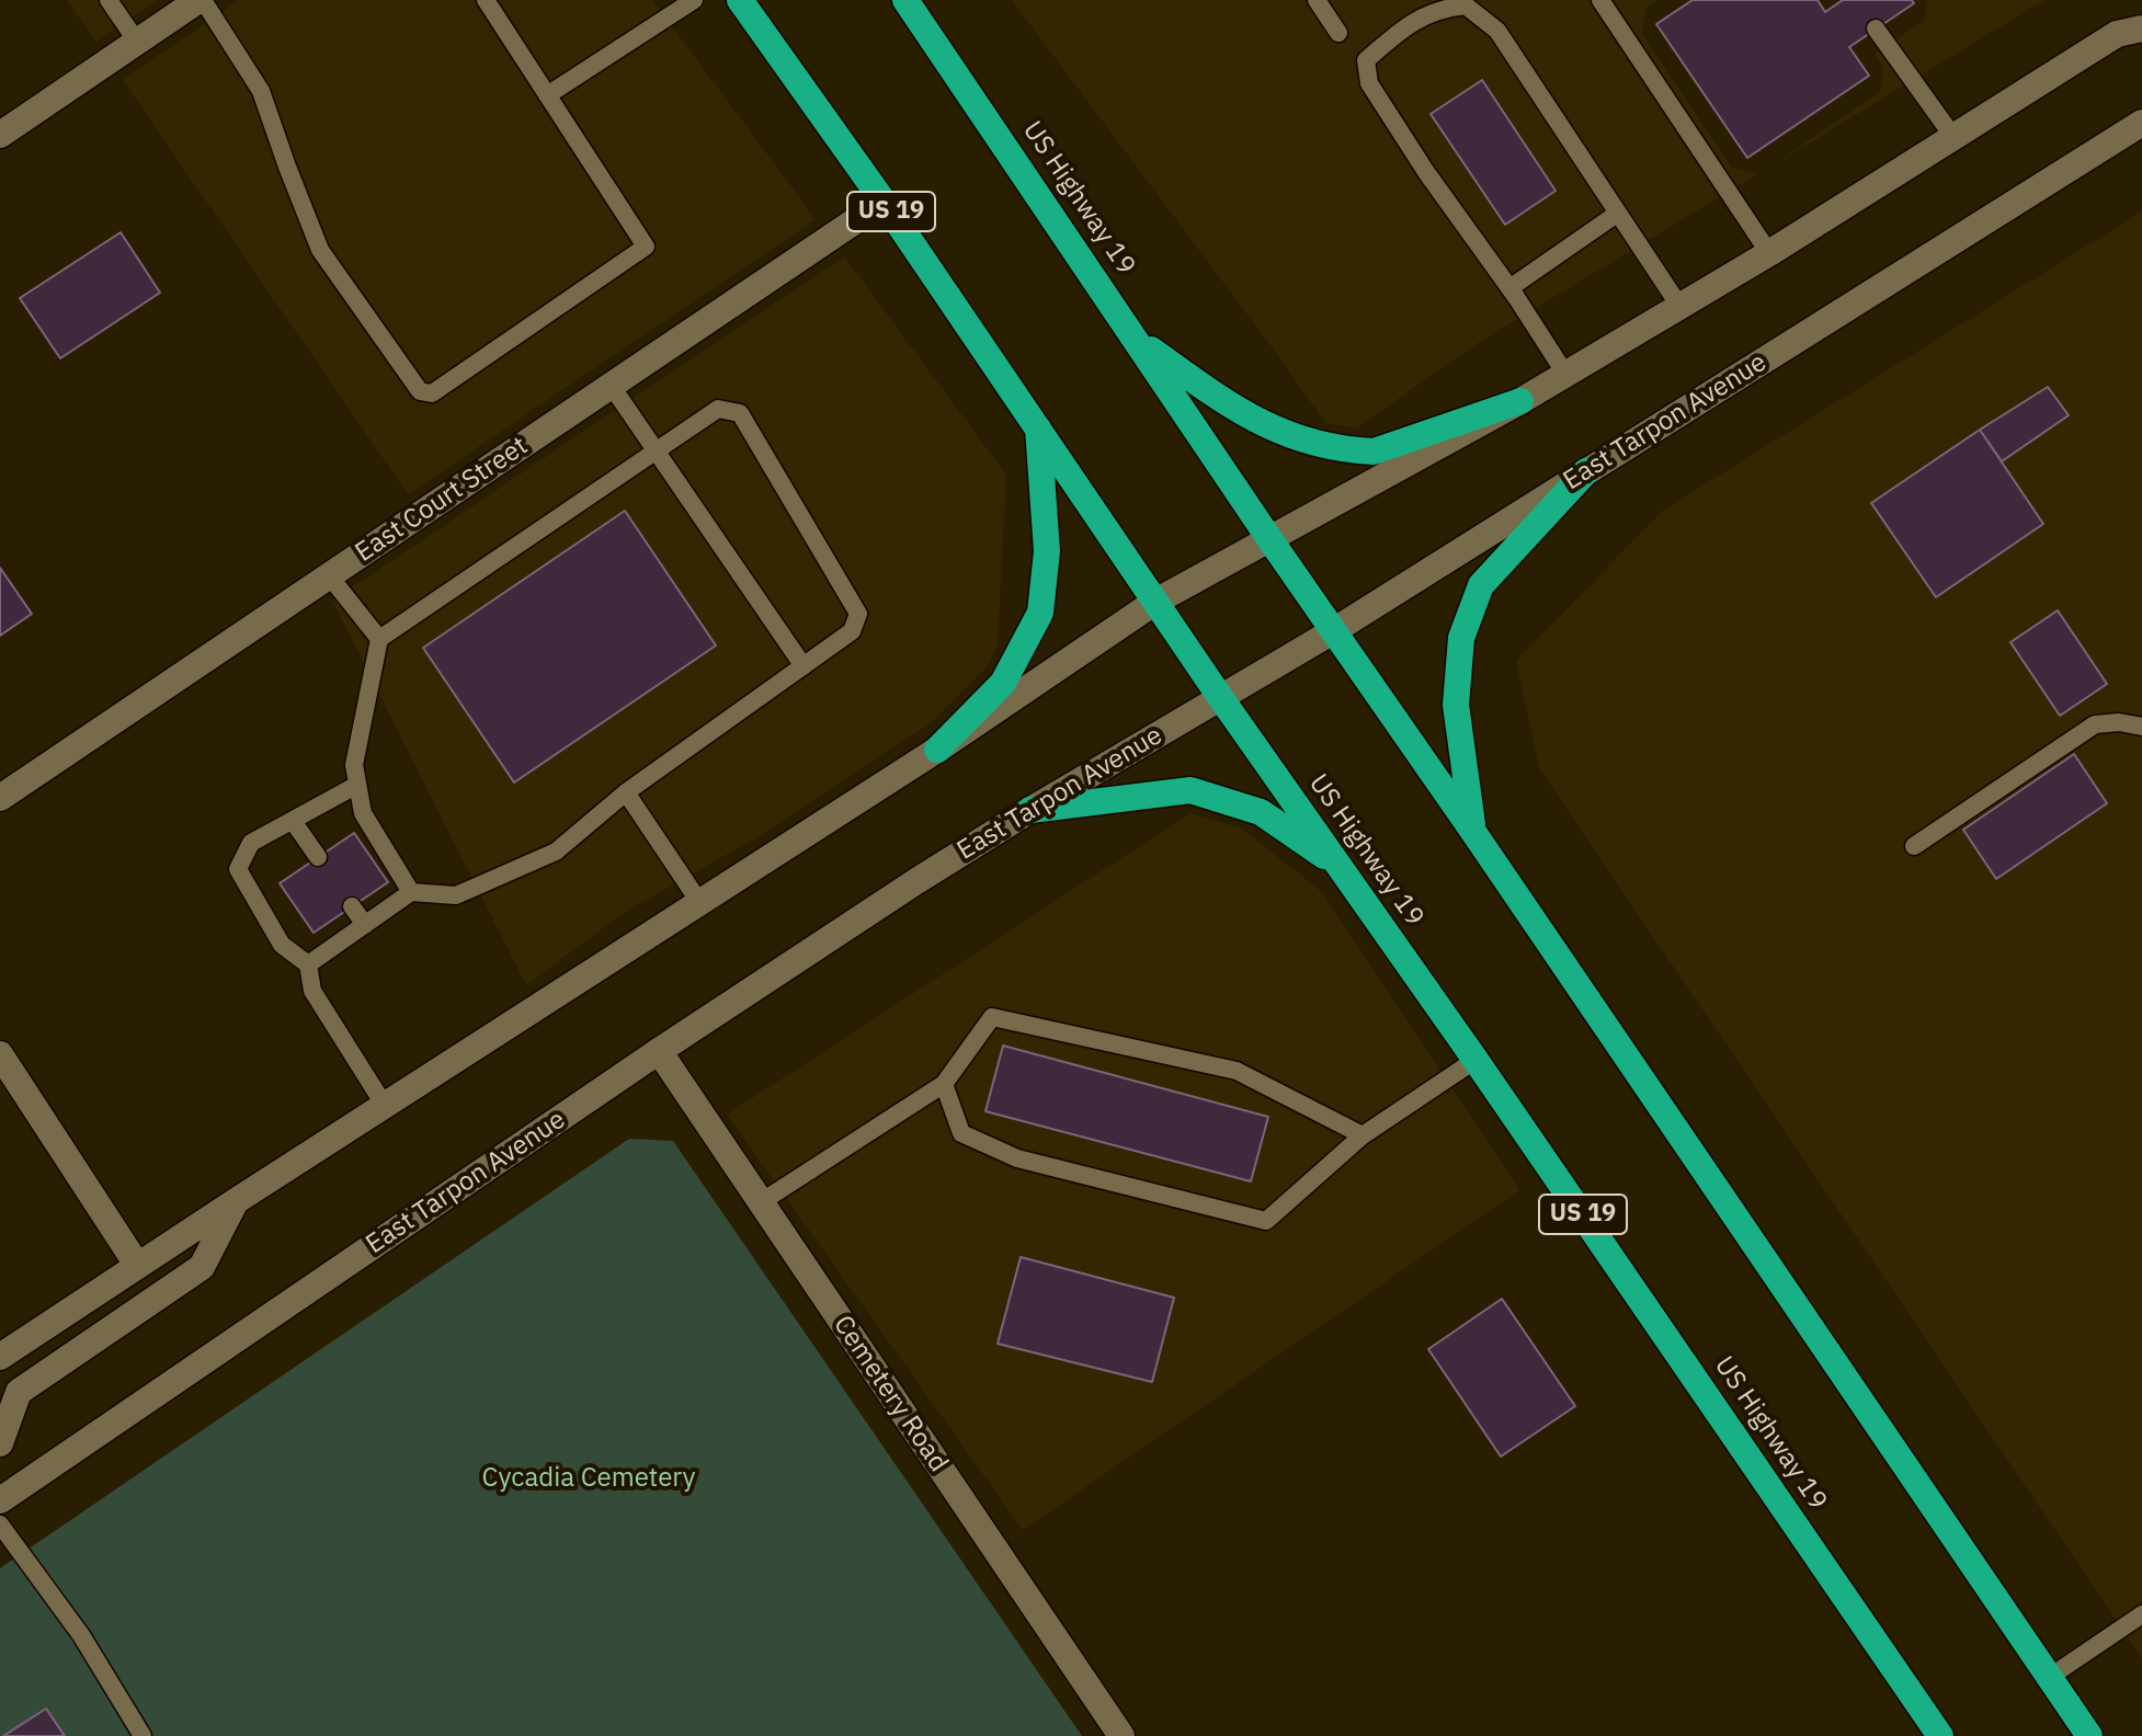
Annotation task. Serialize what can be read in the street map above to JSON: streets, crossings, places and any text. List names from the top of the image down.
{
  "streets": {
    "highway": ["US Highway 19", "US 19"],
    "main road": ["East Tarpon Avenue", "East Court Street", "Cemetery Road"]
  },
  "crossings": [
    ["US Highway 19", "East Tarpon Avenue"],
    ["US Highway 19", "East Court Street"],
    ["East Tarpon Avenue", "Cemetery Road"]
  ],
  "parks": ["Cycadia Cemetery"]
}
